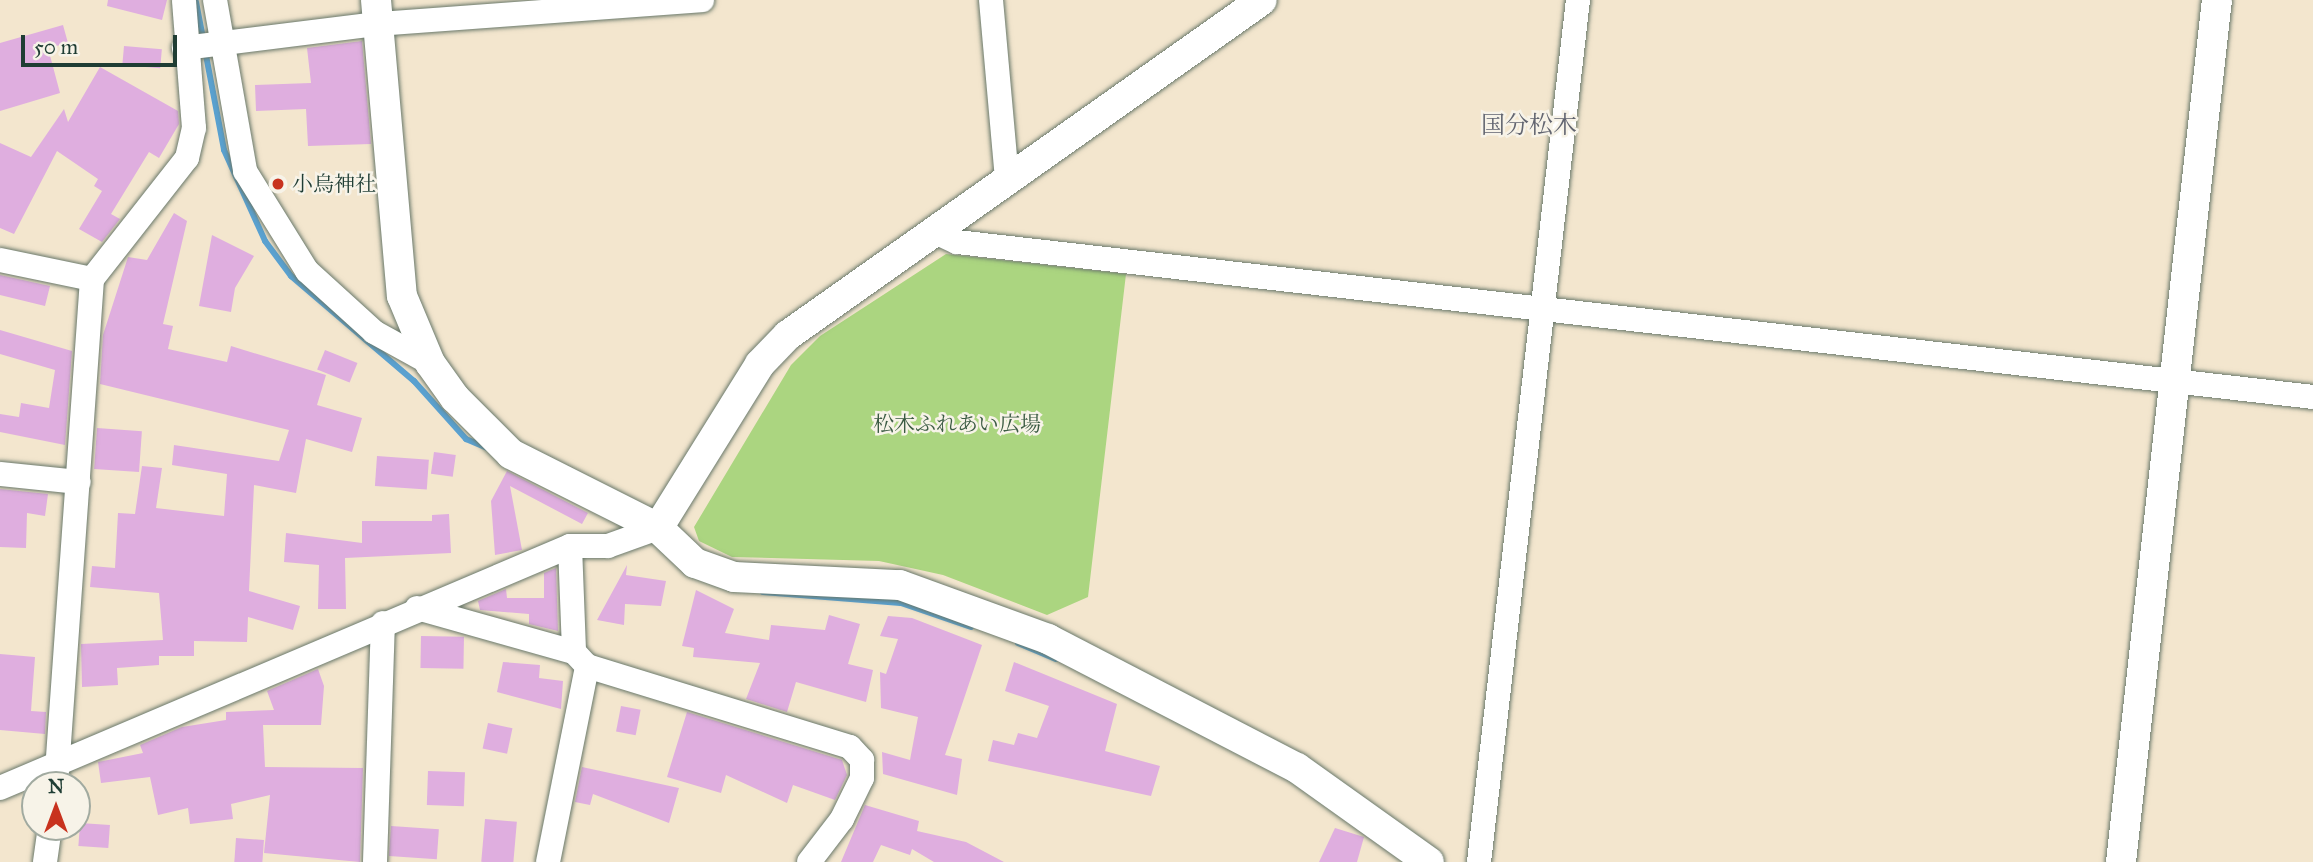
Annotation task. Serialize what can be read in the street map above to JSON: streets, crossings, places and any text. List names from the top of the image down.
{
  "districts": ["国分松木"],
  "parks": ["松木ふれあい広場"],
  "places": ["小烏神社"],
  "scale_bar": "50 m",
  "north": "top"
}
